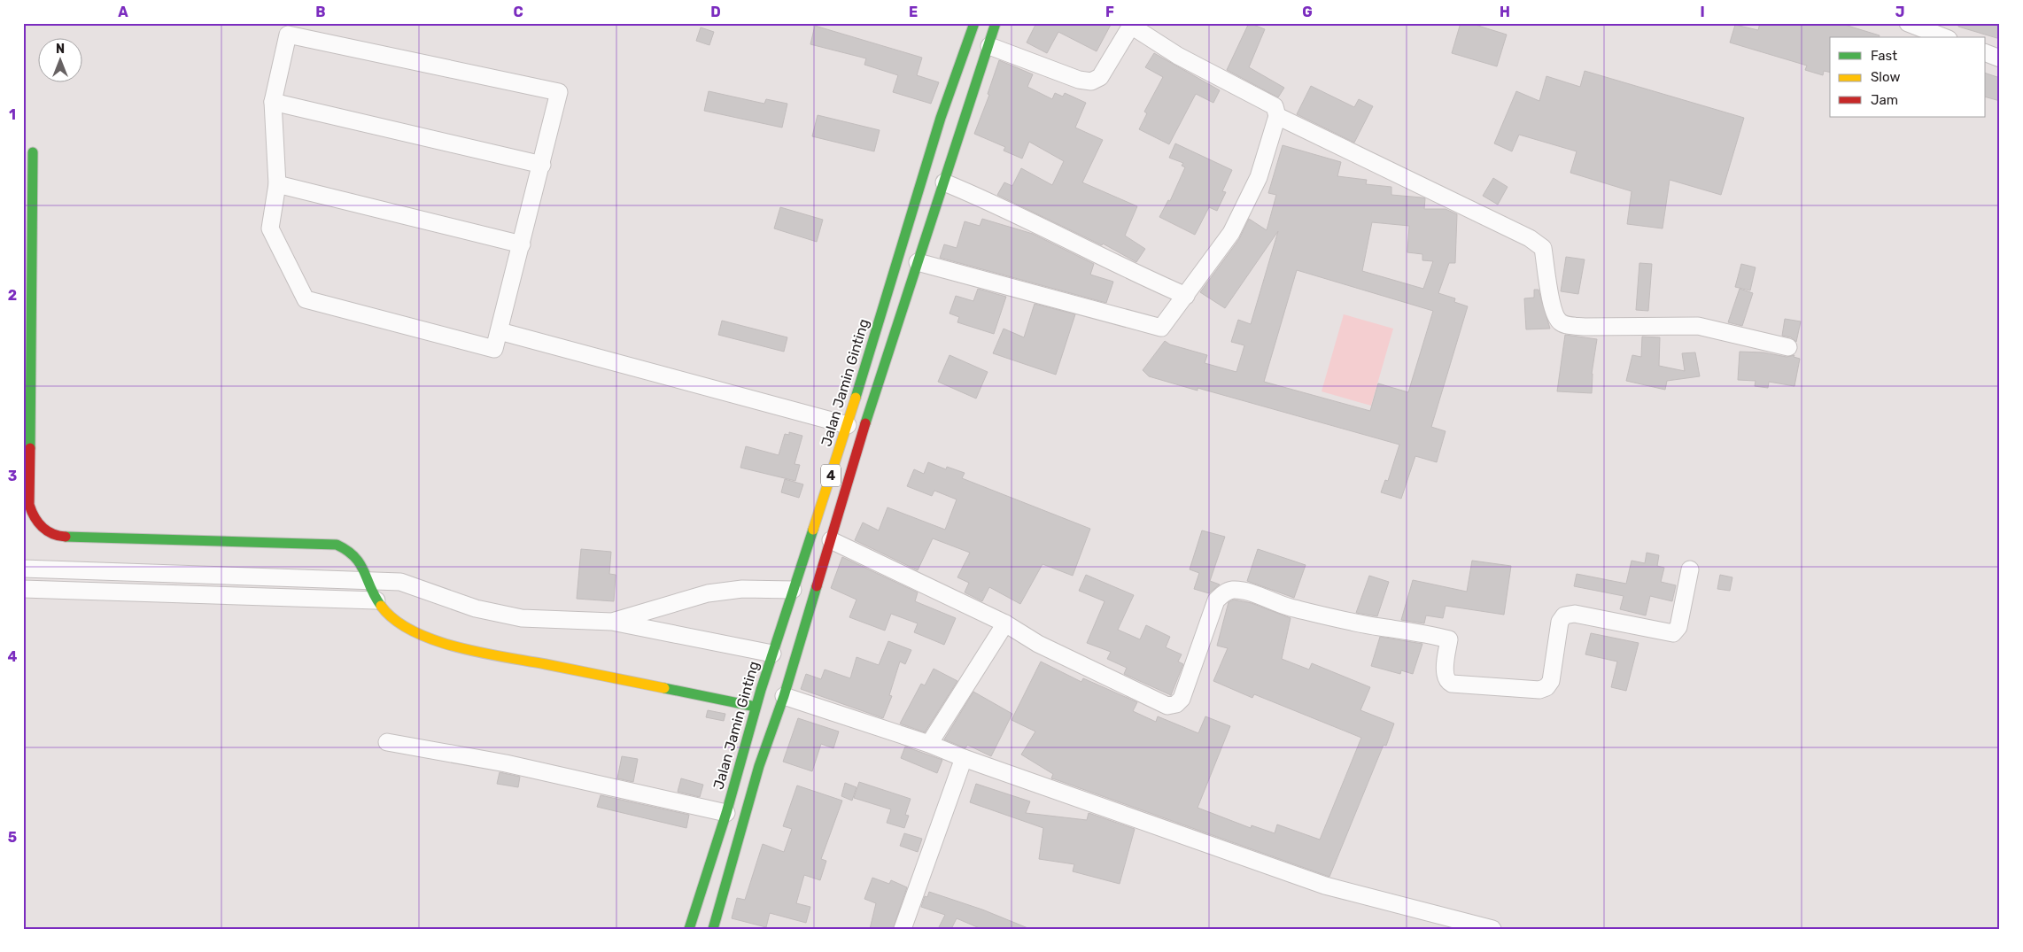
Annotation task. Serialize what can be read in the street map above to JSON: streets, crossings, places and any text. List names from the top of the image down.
{
  "streets": {
    "main road": ["Jalan Jamin Ginting", "4"]
  },
  "legend": ["Fast", "Slow", "Jam"],
  "north": "top",
  "grid": {
    "columns": [
      "A",
      "B",
      "C",
      "D",
      "E",
      "F",
      "G",
      "H",
      "I",
      "J"
    ],
    "rows": [
      "1",
      "2",
      "3",
      "4",
      "5"
    ]
  }
}
